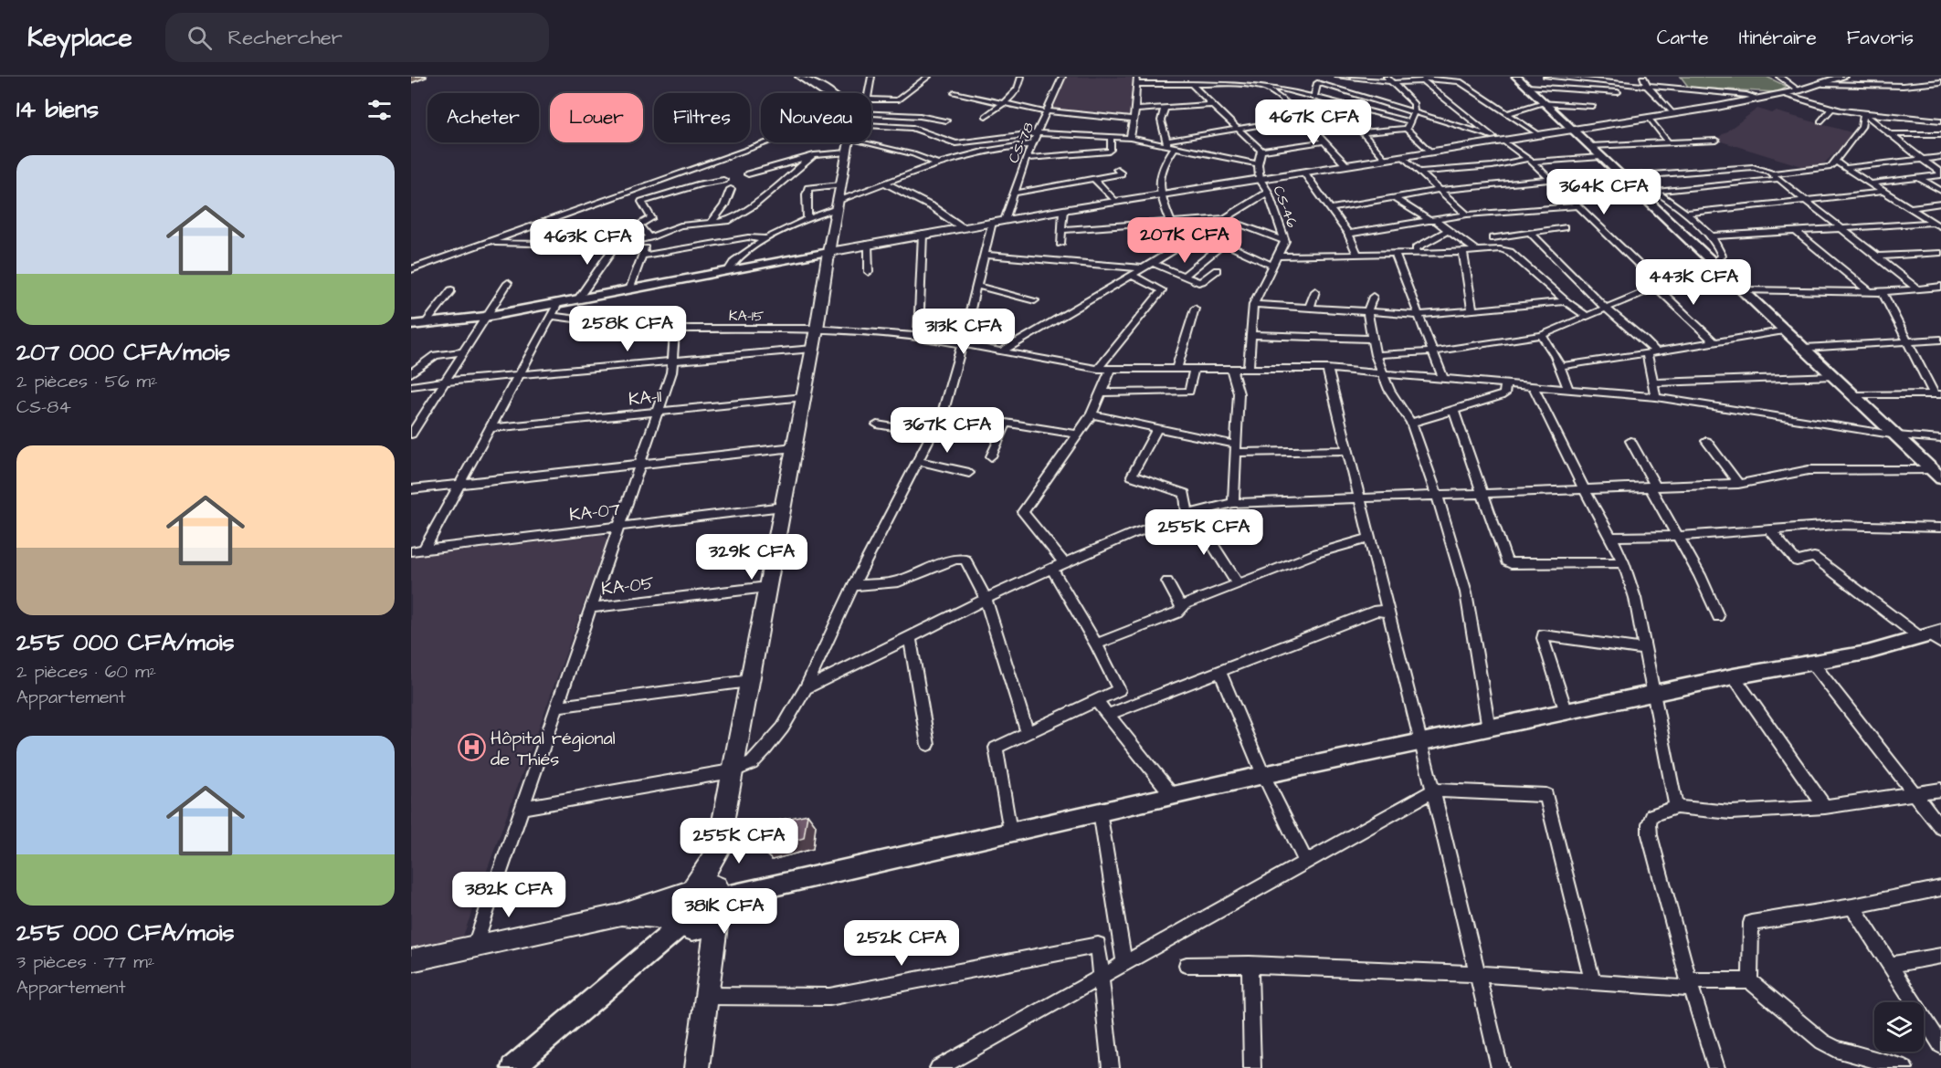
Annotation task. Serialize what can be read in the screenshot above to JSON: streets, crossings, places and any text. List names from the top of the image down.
{
  "streets": {
    "street": [
      "CS-78",
      "CS-46",
      "KA-15",
      "KA-11",
      "KA-07",
      "KA-05"
    ]
  },
  "crossings": [
    ["CS-46", "KA-15"]
  ],
  "places": {
    "hospital": ["Hôpital régional de Thiés"]
  },
  "page": {
    "header": "Keyplace",
    "search": "Rechercher",
    "nav": ["Carte", "Itinéraire", "Favoris"],
    "heading": "14 biens",
    "chip": [
      "Acheter",
      "Louer",
      "Filtres",
      "Nouveau"
    ],
    "price": [
      "467K CFA",
      "364K CFA",
      "207K CFA",
      "463K CFA",
      "443K CFA",
      "258K CFA",
      "313K CFA",
      "367K CFA",
      "255K CFA",
      "329K CFA",
      "255K CFA",
      "382K CFA",
      "381K CFA",
      "252K CFA"
    ],
    "list": [
      {
        "name": "207 000 CFA/mois",
        "note": "2 pièces · 56 m² · CS-84"
      },
      {
        "name": "255 000 CFA/mois",
        "note": "2 pièces · 60 m² · Appartement"
      },
      {
        "name": "255 000 CFA/mois",
        "note": "3 pièces · 77 m² · Appartement"
      }
    ]
  }
}
